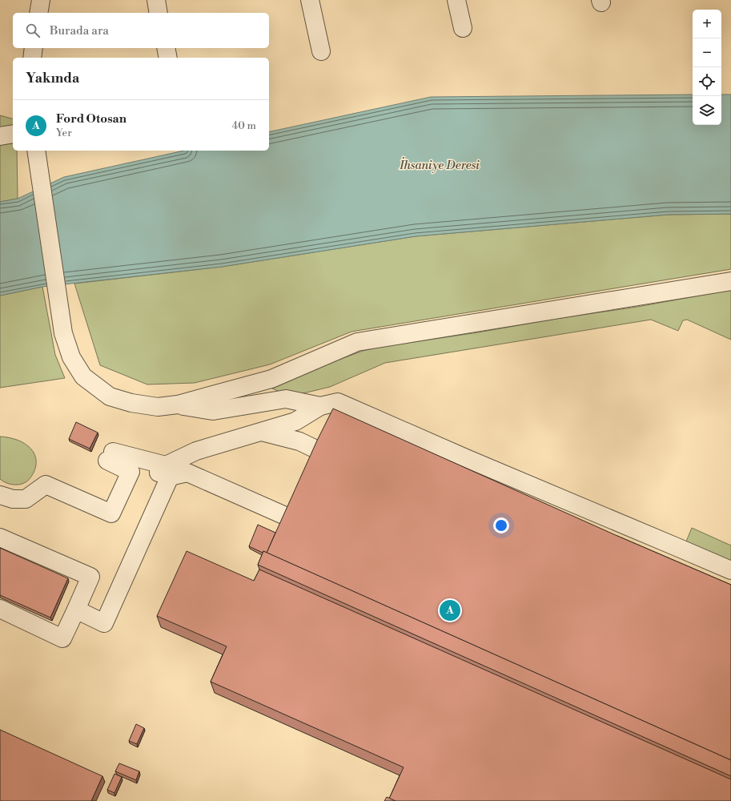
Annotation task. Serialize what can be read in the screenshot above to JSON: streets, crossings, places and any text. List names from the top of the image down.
{
  "water": ["İhsaniye Deresi"],
  "page": {
    "map_buttons": ["+", "−"],
    "search": "Burada ara",
    "heading": "Yakında",
    "list": [
      {
        "mark": "A",
        "name": "Ford Otosan",
        "note": "Yer",
        "value": "40 m"
      }
    ],
    "pins": "A"
  }
}
